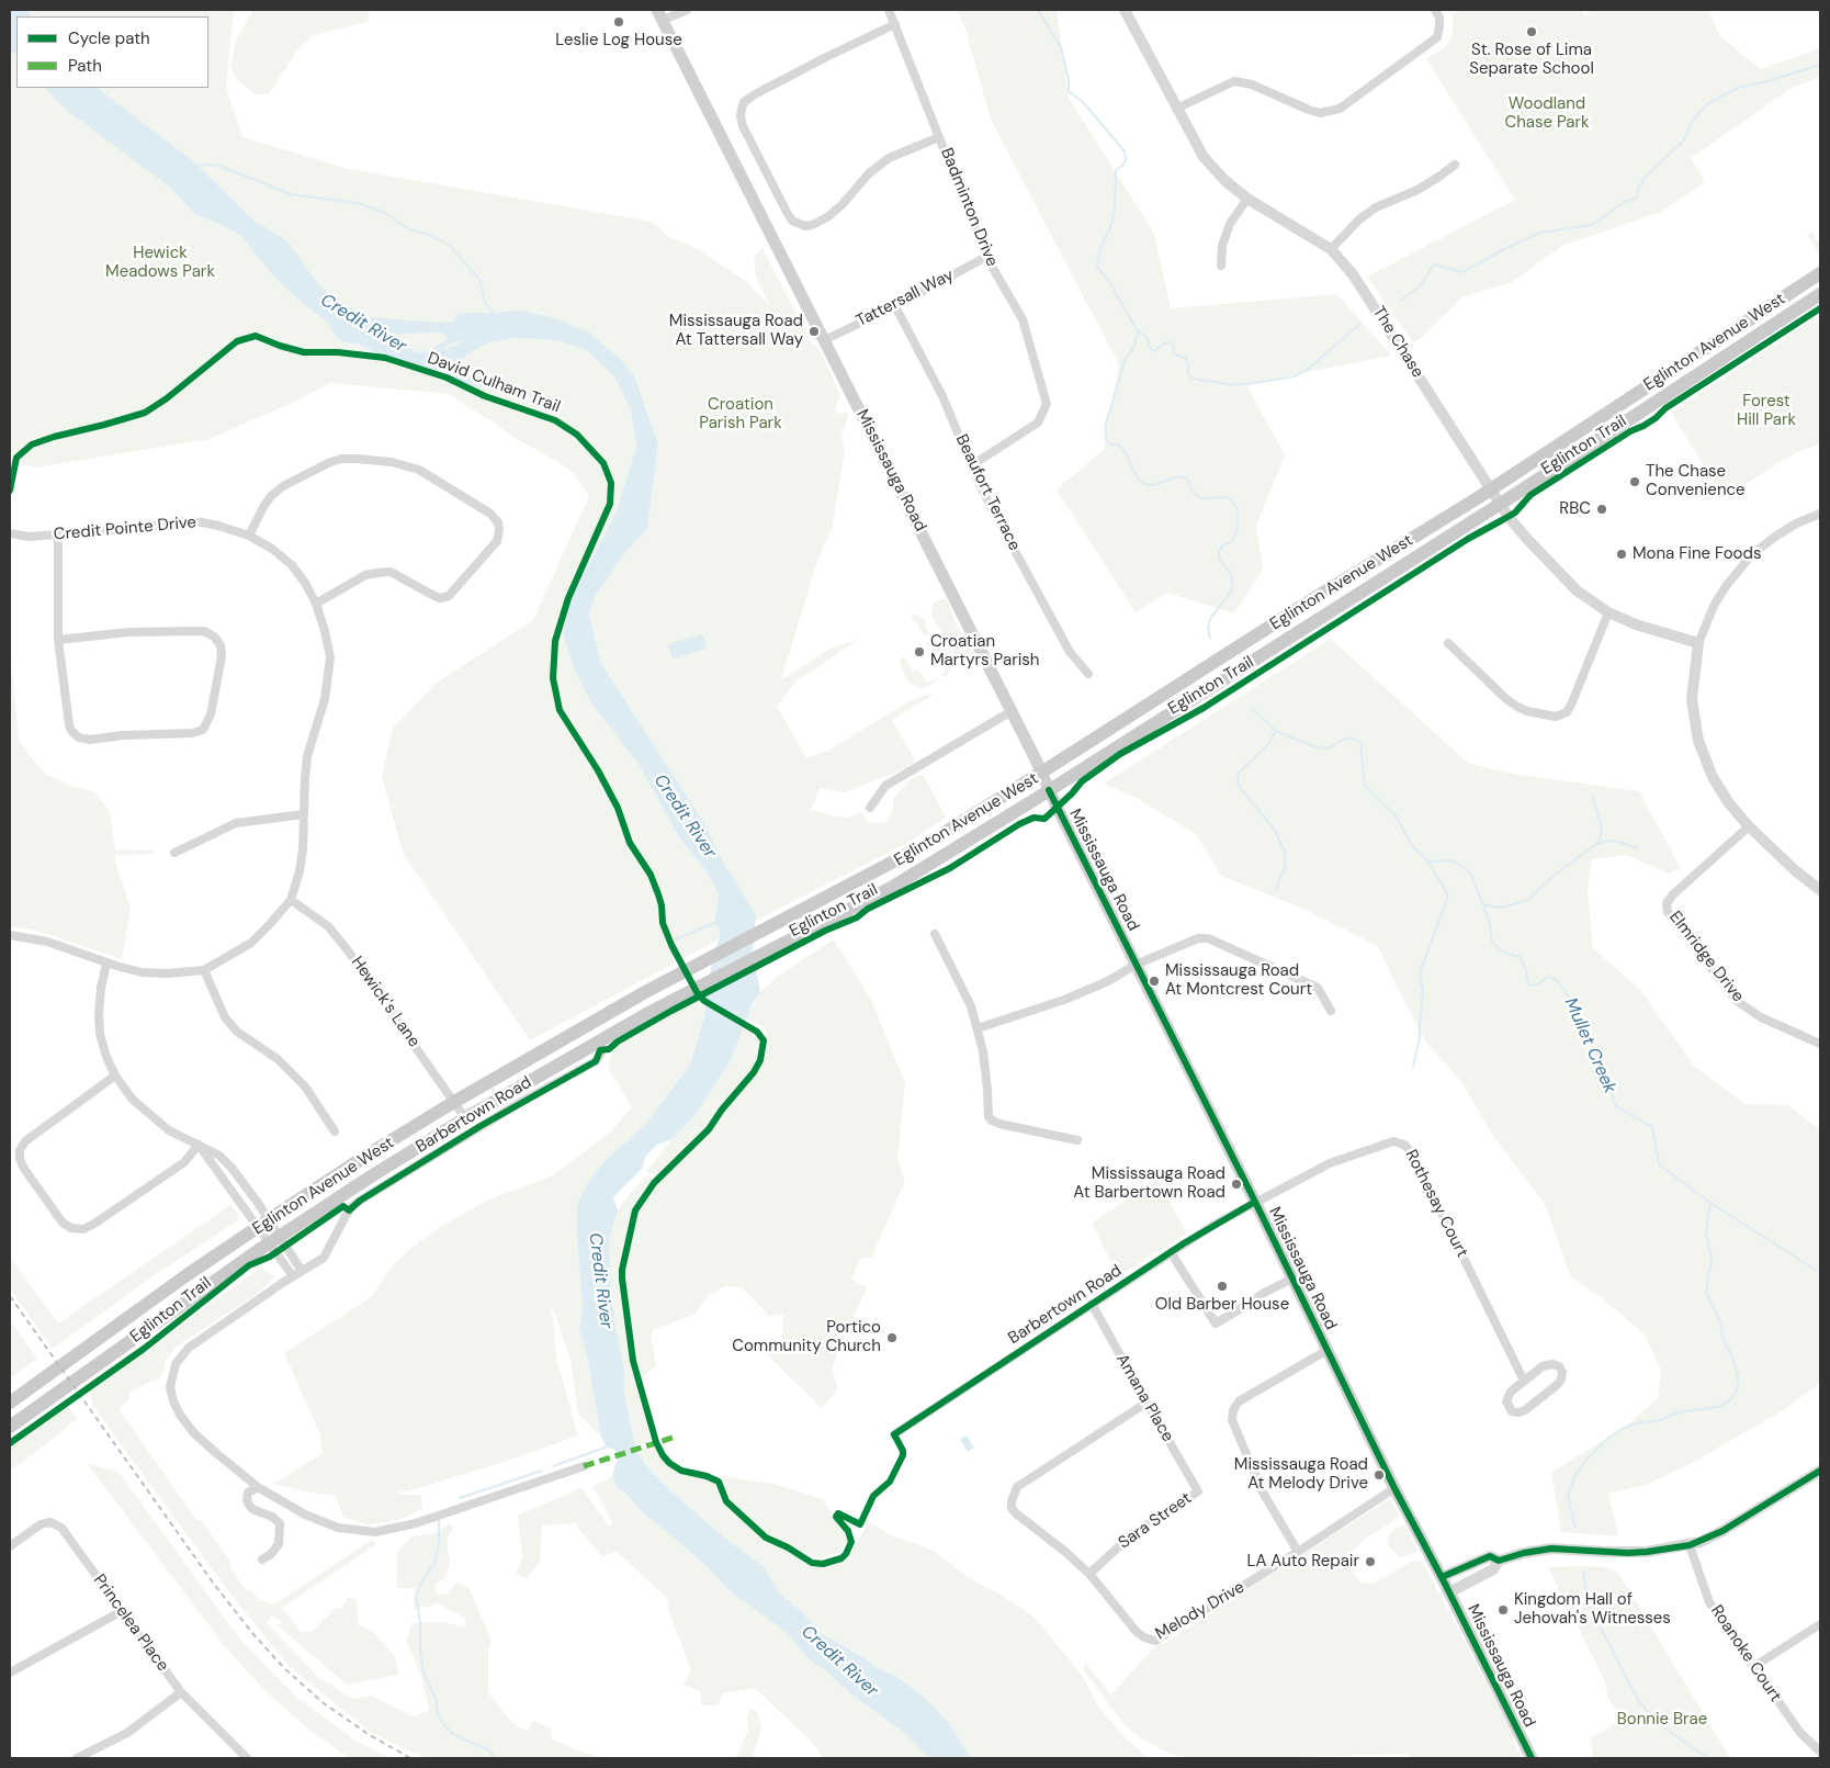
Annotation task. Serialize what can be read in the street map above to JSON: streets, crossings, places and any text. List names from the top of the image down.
{
  "streets": {
    "main road": ["Eglinton Avenue West", "Mississauga Road"],
    "street": [
      "Badminton Drive",
      "Tattersall Way",
      "The Chase",
      "Beaufort Terrace",
      "Credit Pointe Drive",
      "Elmridge Drive",
      "Hewick's Lane",
      "Barbertown Road",
      "Rothesay Court",
      "Amana Place",
      "Sara Street",
      "Melody Drive",
      "Princelea Place",
      "Roanoke Court"
    ],
    "cycle path": ["David Culham Trail", "Eglinton Trail"]
  },
  "crossings": [
    ["Badminton Drive", "Tattersall Way"],
    ["Badminton Drive", "Beaufort Terrace"],
    ["Tattersall Way", "Mississauga Road"],
    ["Tattersall Way", "Beaufort Terrace"],
    ["The Chase", "Eglinton Avenue West"],
    ["Eglinton Avenue West", "Mississauga Road"],
    ["Eglinton Avenue West", "Hewick's Lane"],
    ["Eglinton Avenue West", "Barbertown Road"],
    ["Mississauga Road", "Barbertown Road"],
    ["Mississauga Road", "Rothesay Court"],
    ["Mississauga Road", "Melody Drive"],
    ["Credit Pointe Drive", "Hewick's Lane"],
    ["Barbertown Road", "Rothesay Court"],
    ["Barbertown Road", "Amana Place"],
    ["Amana Place", "Sara Street"],
    ["Amana Place", "Melody Drive"],
    ["Sara Street", "Melody Drive"]
  ],
  "water": ["Credit River", "Mullet Creek"],
  "parks": [
    "Woodland Chase Park",
    "Hewick Meadows Park",
    "Forest Hill Park",
    "Croation Parish Park",
    "Bonnie Brae"
  ],
  "places": [
    "Leslie Log House",
    "St. Rose of Lima Separate School",
    "Mississauga Road At Tattersall Way",
    "The Chase Convenience",
    "RBC",
    "Mona Fine Foods",
    "Croatian Martyrs Parish",
    "Mississauga Road At Montcrest Court",
    "Mississauga Road At Barbertown Road",
    "Old Barber House",
    "Portico Community Church",
    "Mississauga Road At Melody Drive",
    "LA Auto Repair",
    "Kingdom Hall of Jehovah's Witnesses"
  ],
  "legend": ["Cycle path", "Path"]
}
